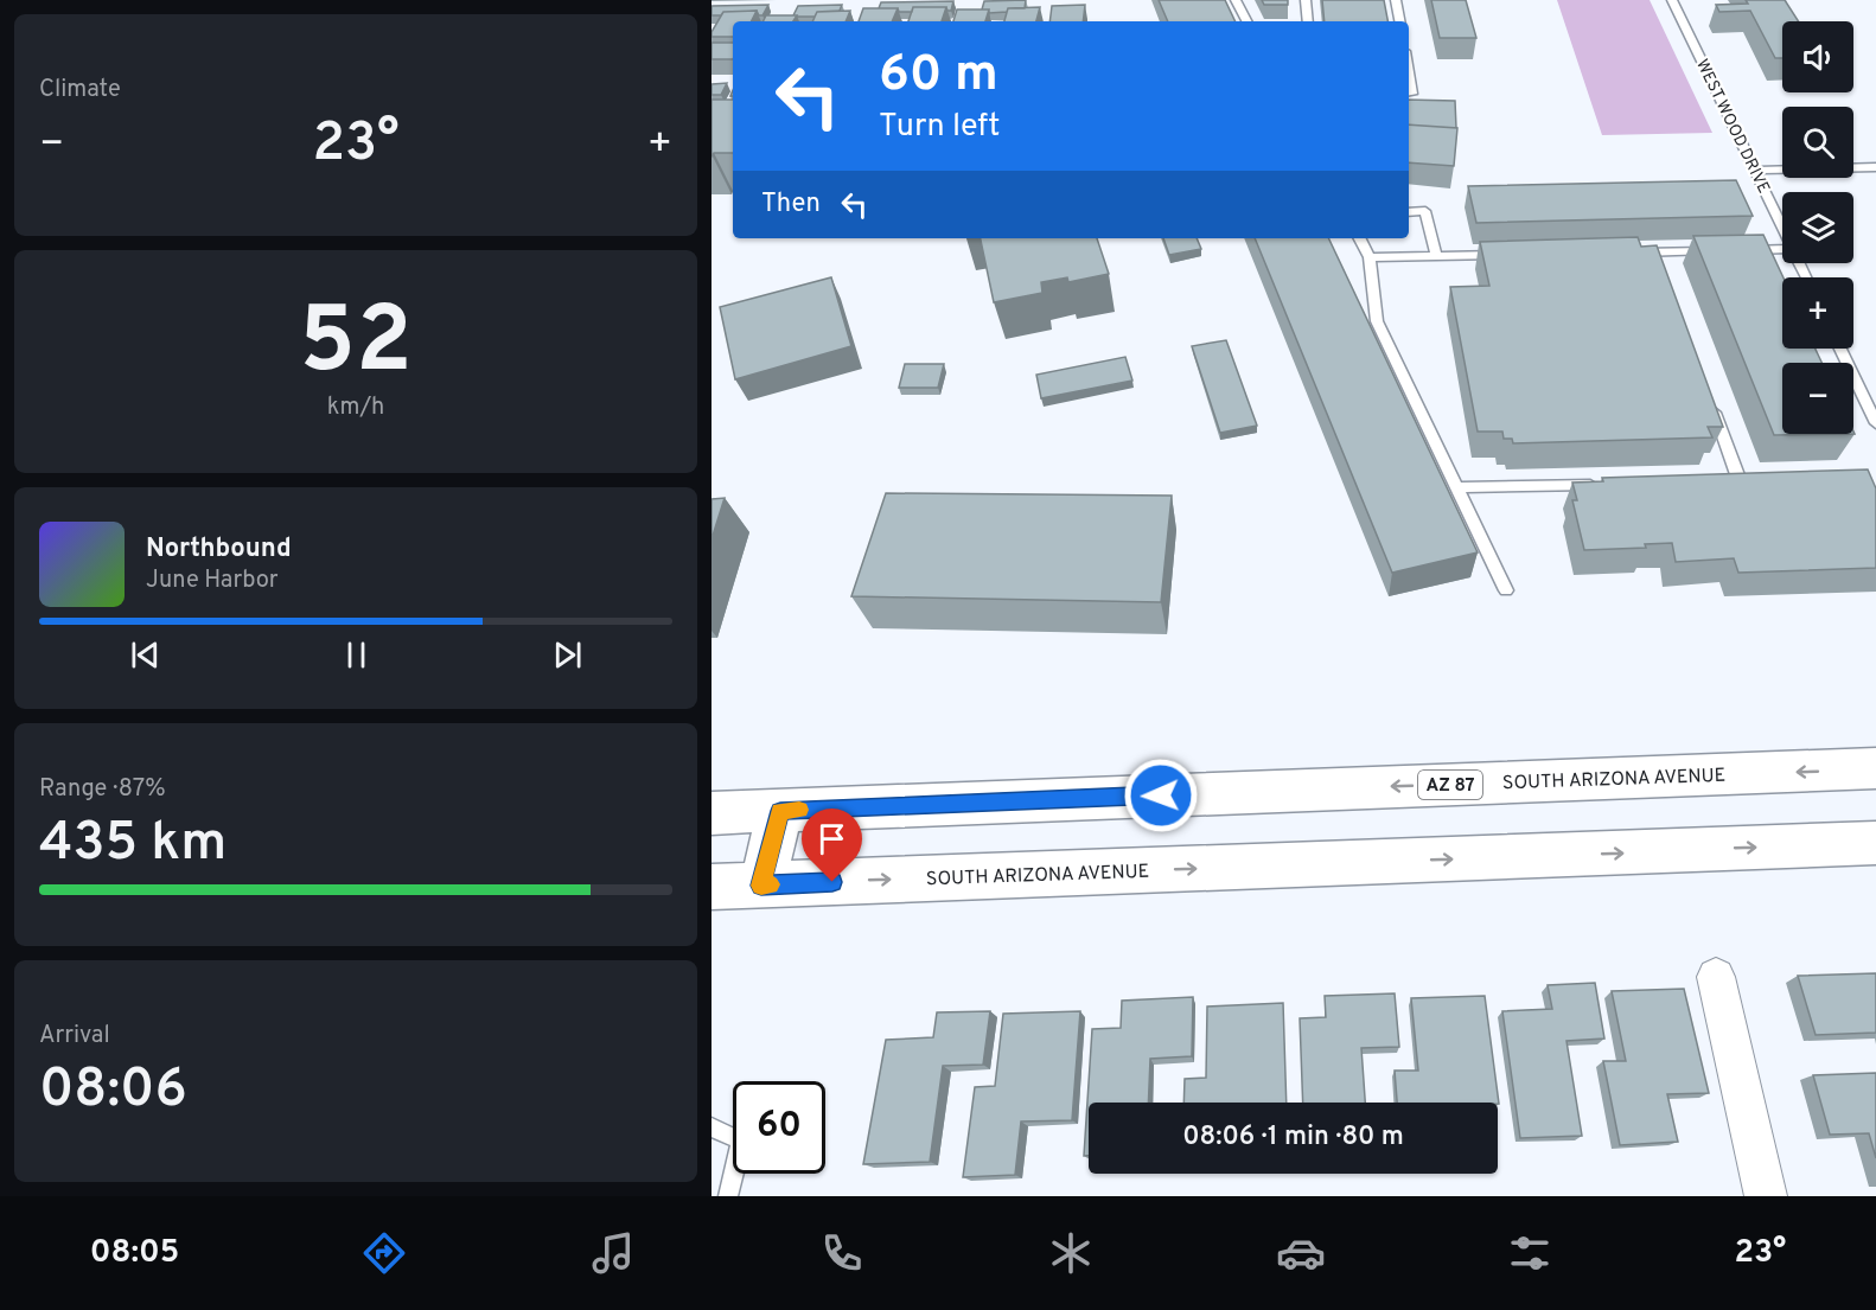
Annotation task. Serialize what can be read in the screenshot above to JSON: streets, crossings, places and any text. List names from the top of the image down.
{
  "streets": {
    "main road": ["SOUTH ARIZONA AVENUE", "AZ 87"],
    "lane": ["WEST WOOD DRIVE"]
  },
  "page": {
    "tile": [
      "Climate",
      ["52", "km/h"],
      ["Range · 87%", "435 km"],
      ["Arrival", "08:06"]
    ],
    "map_buttons": ["+", "−"],
    "turn": ["60 m", "Turn left"],
    "heat": ["−", "23°", "+"],
    "then": "Then",
    "song": ["Northbound", "June Harbor"],
    "limit": "60",
    "trip": "08:06 · 1 min · 80 m",
    "tabs": ["08:05", "23°"]
  }
}
